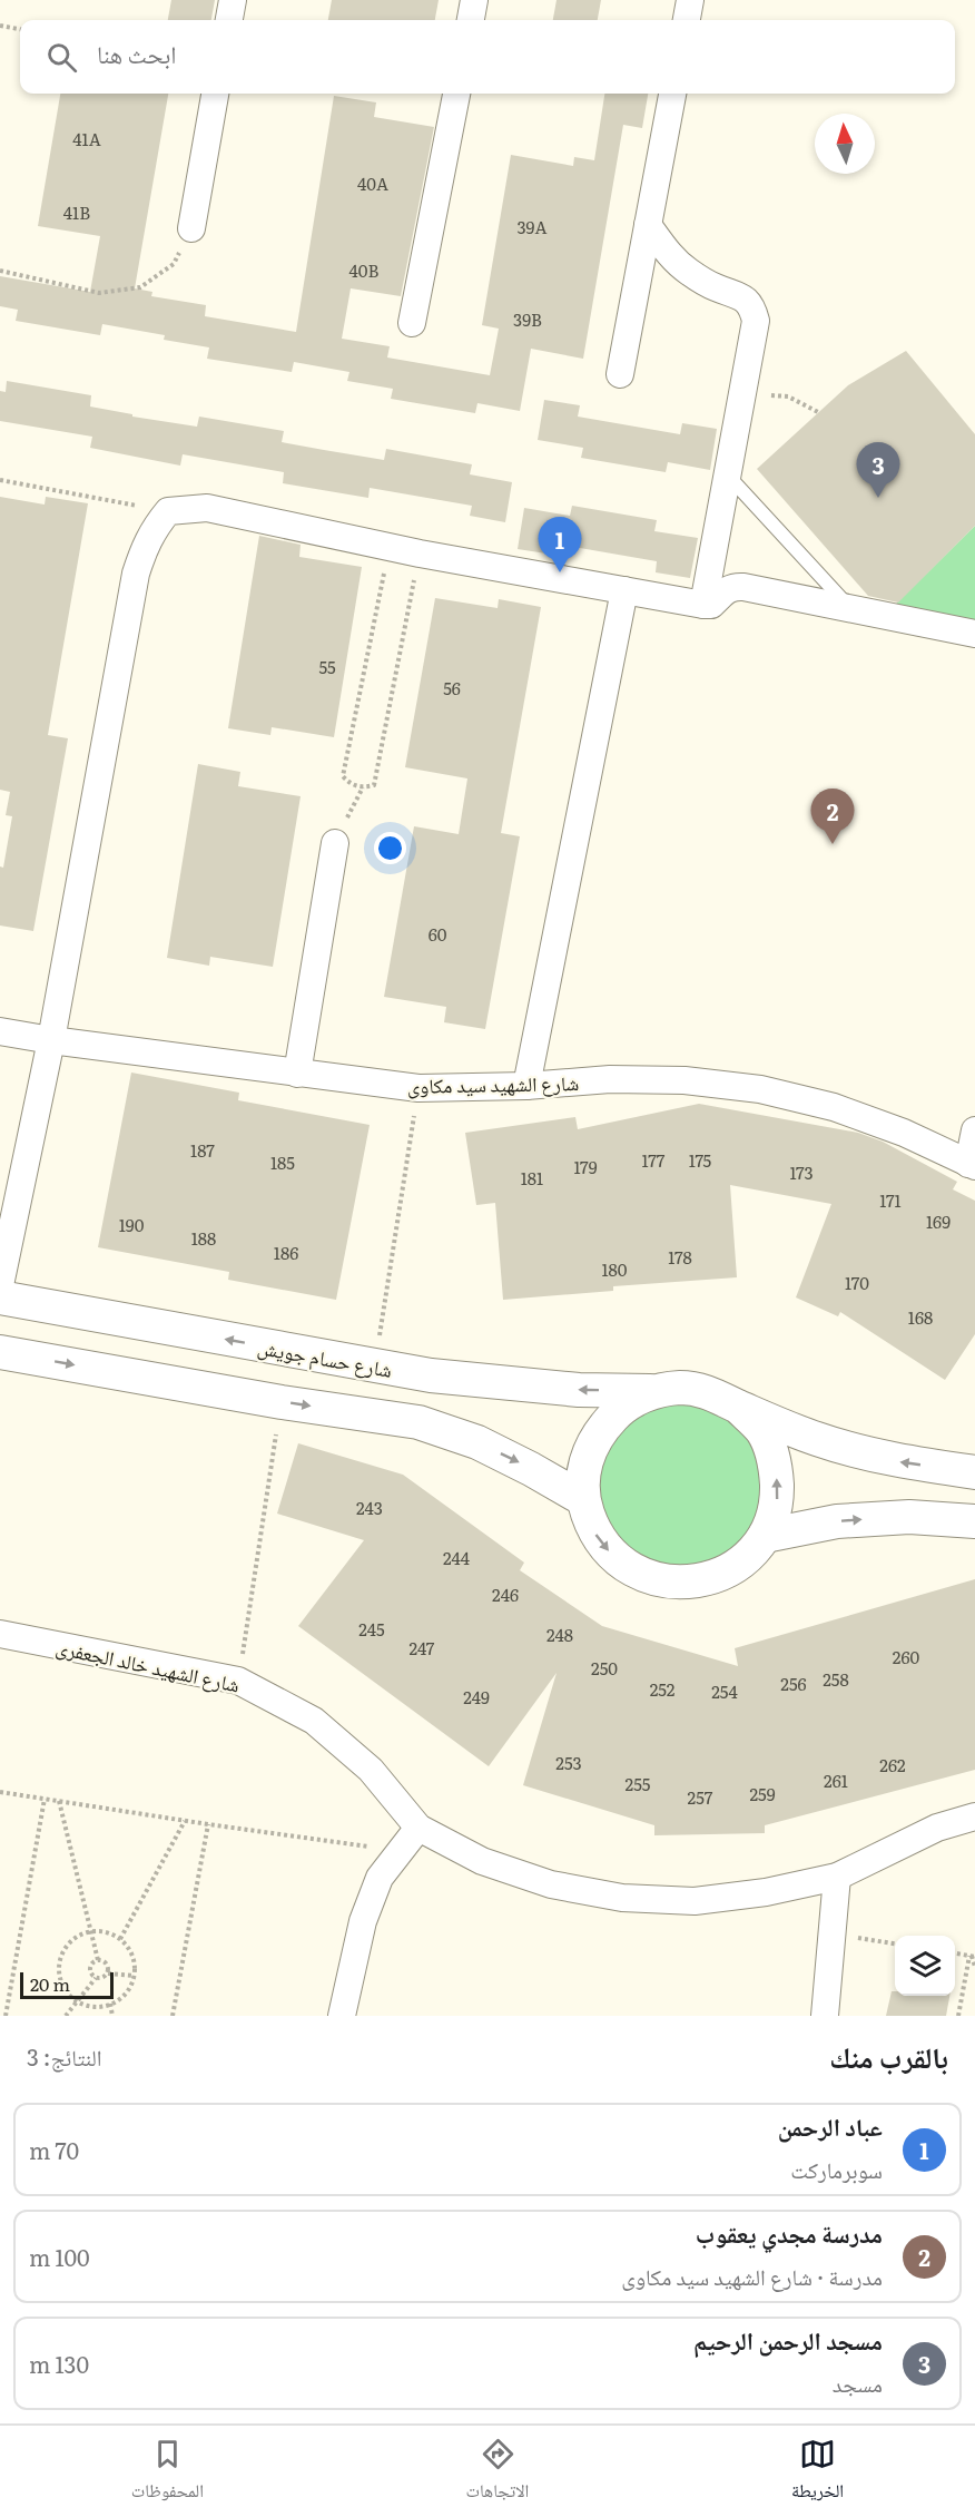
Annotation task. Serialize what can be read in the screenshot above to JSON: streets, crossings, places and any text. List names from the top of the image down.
{
  "streets": {
    "street": ["شارع الشهيد سيد مكاوى", "شارع حسام جويش", "شارع الشهيد خالد الجعفرى"]
  },
  "house_numbers": [
    "41A",
    "40A",
    "41B",
    "39A",
    "40B",
    "39B",
    "55",
    "56",
    "60",
    "187",
    "177",
    "175",
    "185",
    "179",
    "173",
    "181",
    "171",
    "169",
    "190",
    "188",
    "186",
    "178",
    "180",
    "170",
    "168",
    "243",
    "244",
    "246",
    "245",
    "248",
    "247",
    "260",
    "250",
    "258",
    "256",
    "252",
    "254",
    "249",
    "253",
    "262",
    "261",
    "255",
    "259",
    "257"
  ],
  "scale_bar": "20 m",
  "north": "top",
  "page": {
    "search": "ابحث هنا",
    "pins": ["3", "1", "2"],
    "scale": "20 m",
    "heading": ["بالقرب منك", "النتائج: 3"],
    "list": [
      {
        "mark": "1",
        "name": "عباد الرحمن",
        "note": "سوبرماركت",
        "value": "70 m"
      },
      {
        "mark": "2",
        "name": "مدرسة مجدي يعقوب",
        "note": "مدرسة · شارع الشهيد سيد مكاوى",
        "value": "100 m"
      },
      {
        "mark": "3",
        "name": "مسجد الرحمن الرحيم",
        "note": "مسجد",
        "value": "130 m"
      }
    ],
    "nav": ["الخريطة", "الاتجاهات", "المحفوظات"]
  }
}
